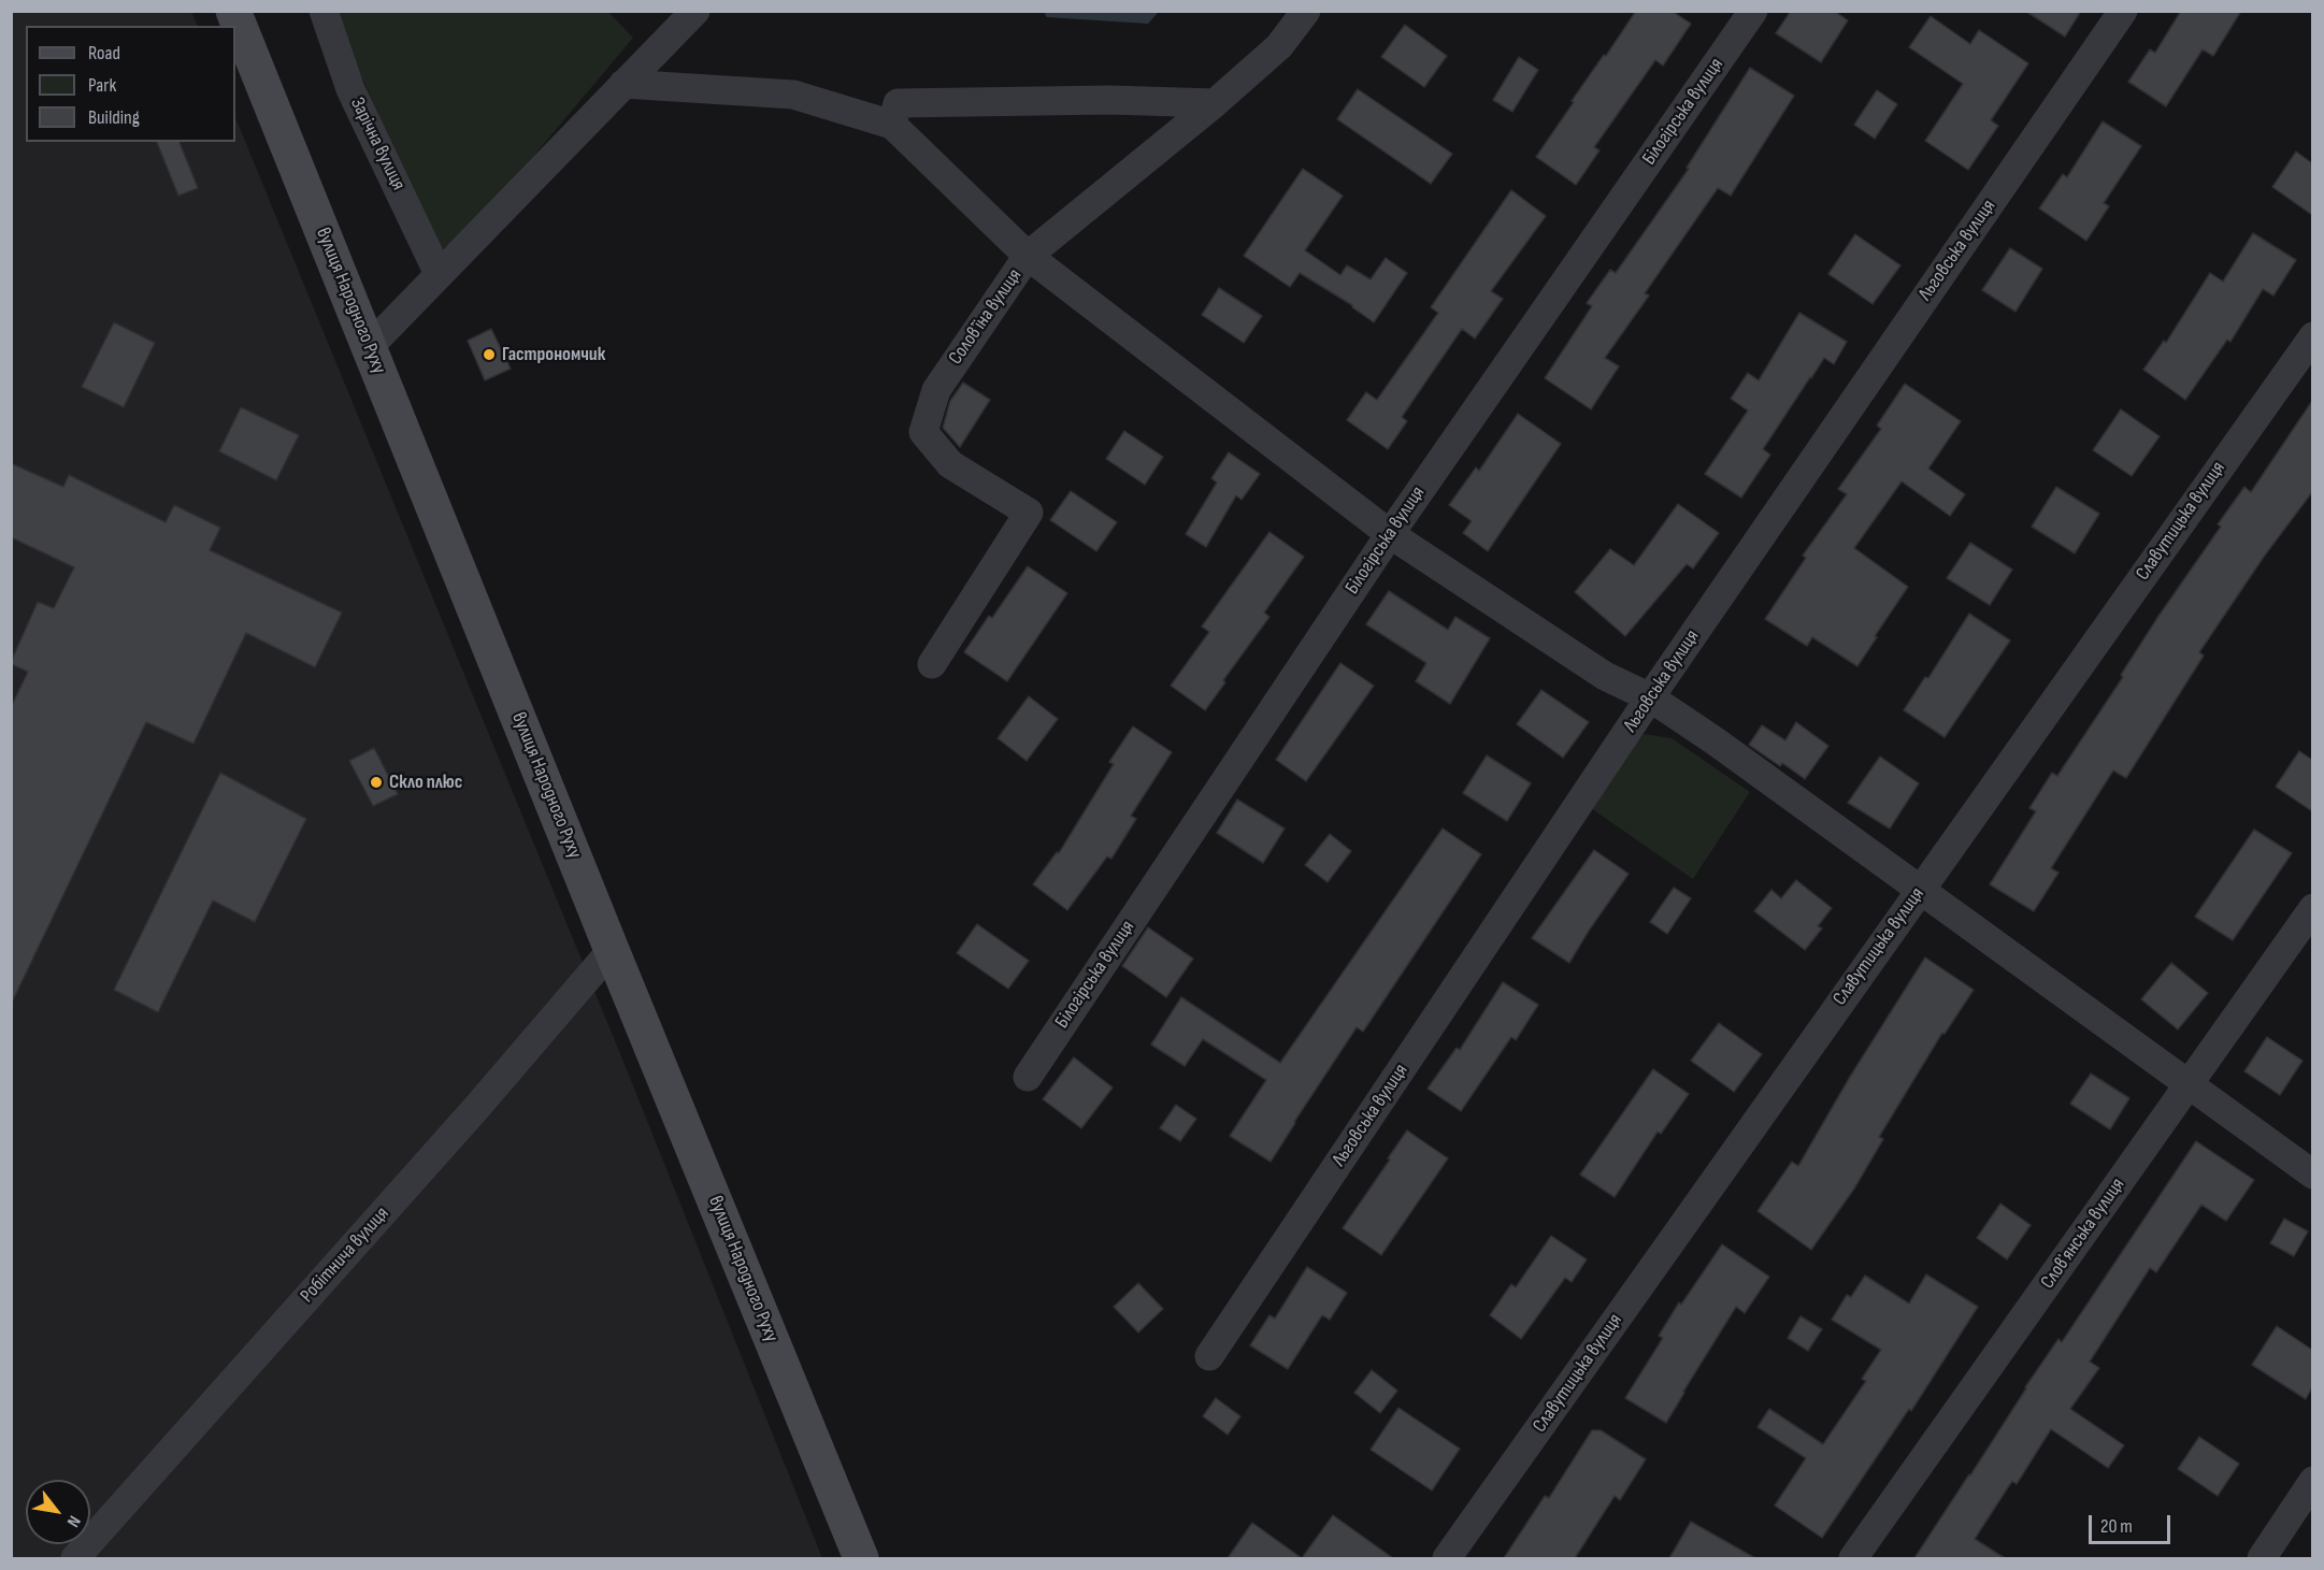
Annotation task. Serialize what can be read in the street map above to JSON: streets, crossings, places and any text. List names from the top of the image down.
{
  "streets": {
    "main road": ["вулиця Народного Руху"],
    "street": [
      "Білогірська вулиця",
      "Зарічна вулиця",
      "Льговська вулиця",
      "Соловʼїна вулиця",
      "Славутицька вулиця",
      "Словʼянська вулиця",
      "Робітнича вулиця"
    ]
  },
  "crossings": [
    ["вулиця Народного Руху", "Робітнича вулиця"]
  ],
  "places": ["Гастрономчик", "Скло плюс"],
  "legend": ["Road", "Park", "Building"],
  "scale_bar": "20 m",
  "north": "bottom right"
}
